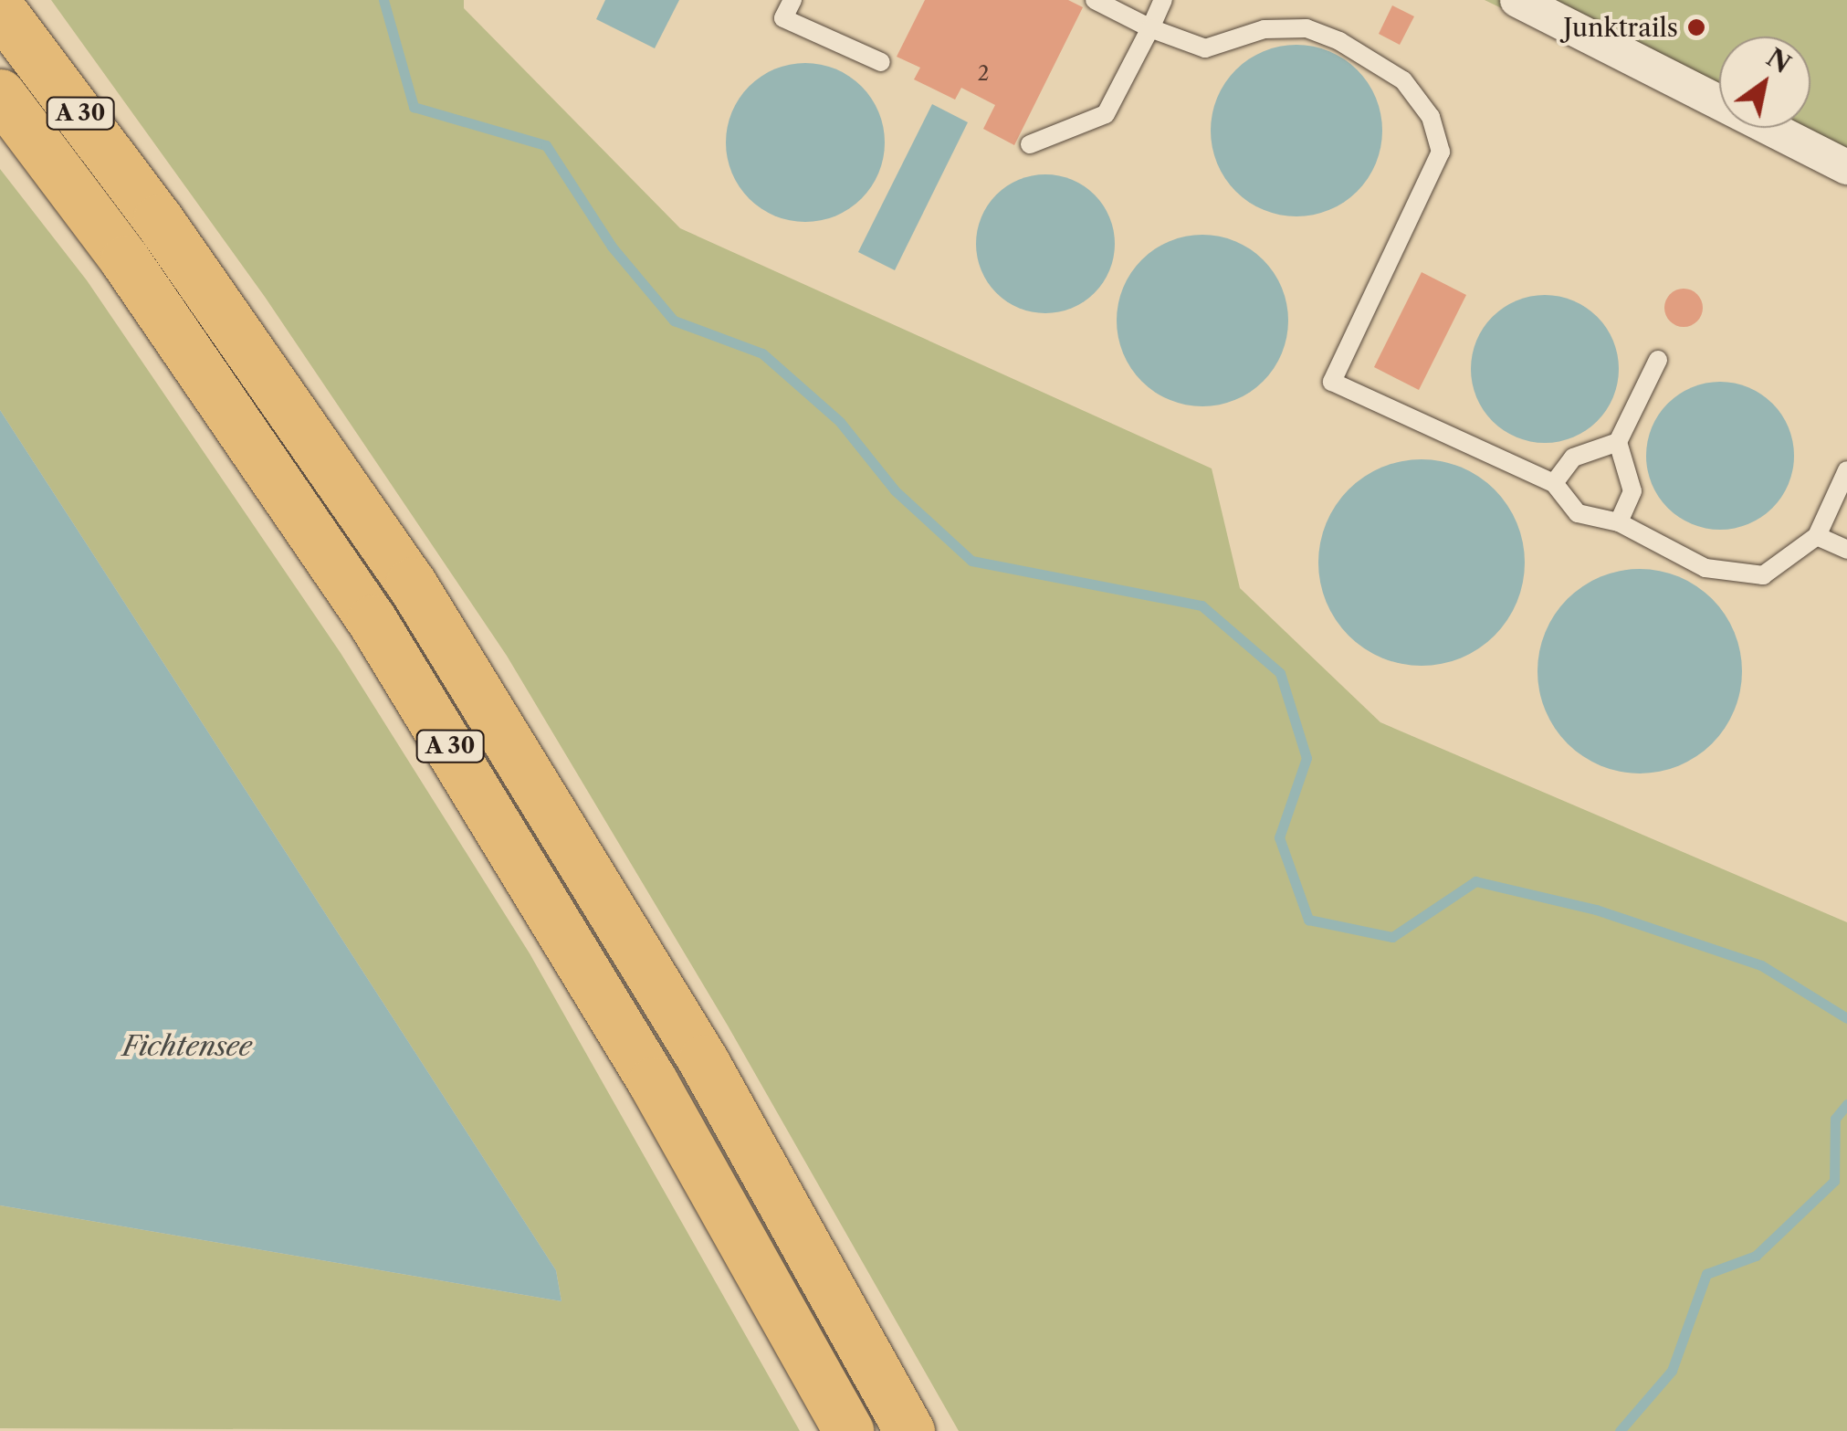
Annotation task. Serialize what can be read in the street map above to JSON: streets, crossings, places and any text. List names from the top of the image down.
{
  "streets": {
    "highway": ["A 30"]
  },
  "water": ["Fichtensee"],
  "places": ["Junktrails"],
  "house_numbers": ["2"],
  "north": "top right"
}
